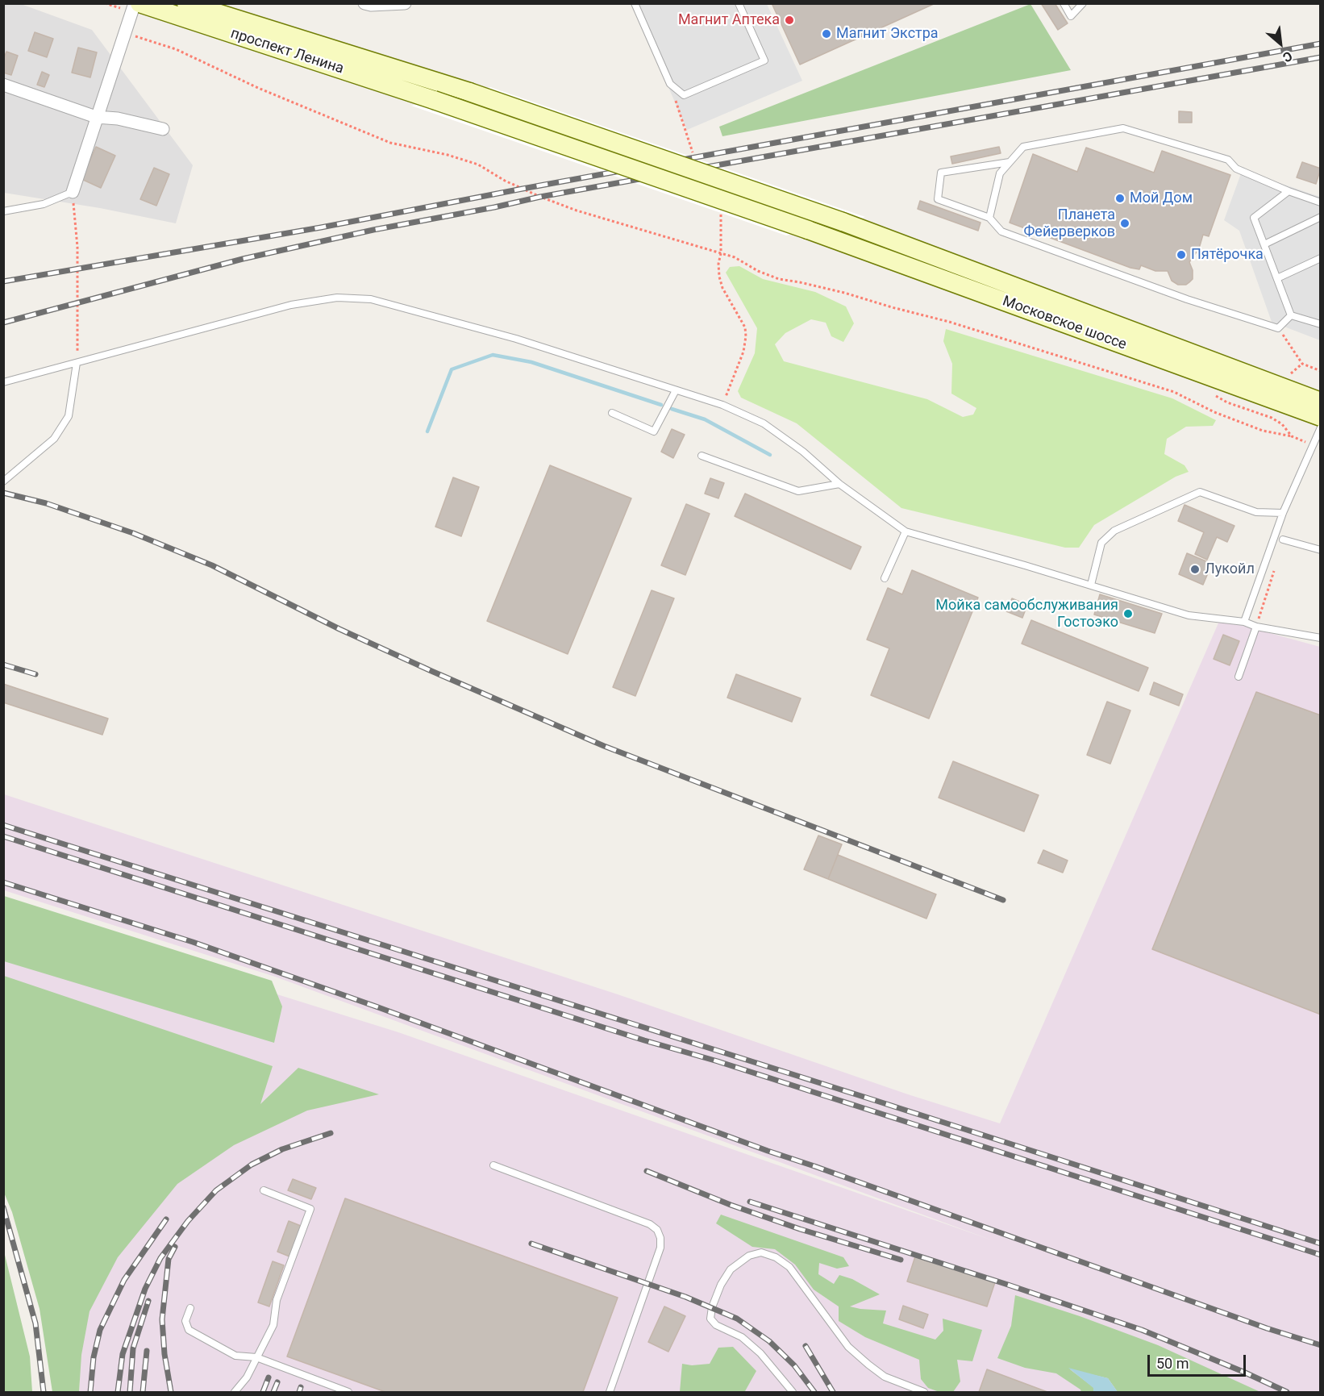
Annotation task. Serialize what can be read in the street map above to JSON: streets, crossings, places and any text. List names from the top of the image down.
{
  "streets": {
    "main road": ["проспект Ленина", "Московское шоссе"]
  },
  "crossings": [
    ["проспект Ленина", "Московское шоссе"]
  ],
  "places": [
    "Магнит Аптека",
    "Магнит Экстра",
    "Мой Дом",
    "Планета Фейерверков",
    "Пятёрочка",
    "Лукойл",
    "Мойка самообслуживания Гостоэко"
  ],
  "scale_bar": "50 m",
  "north": "bottom right"
}
